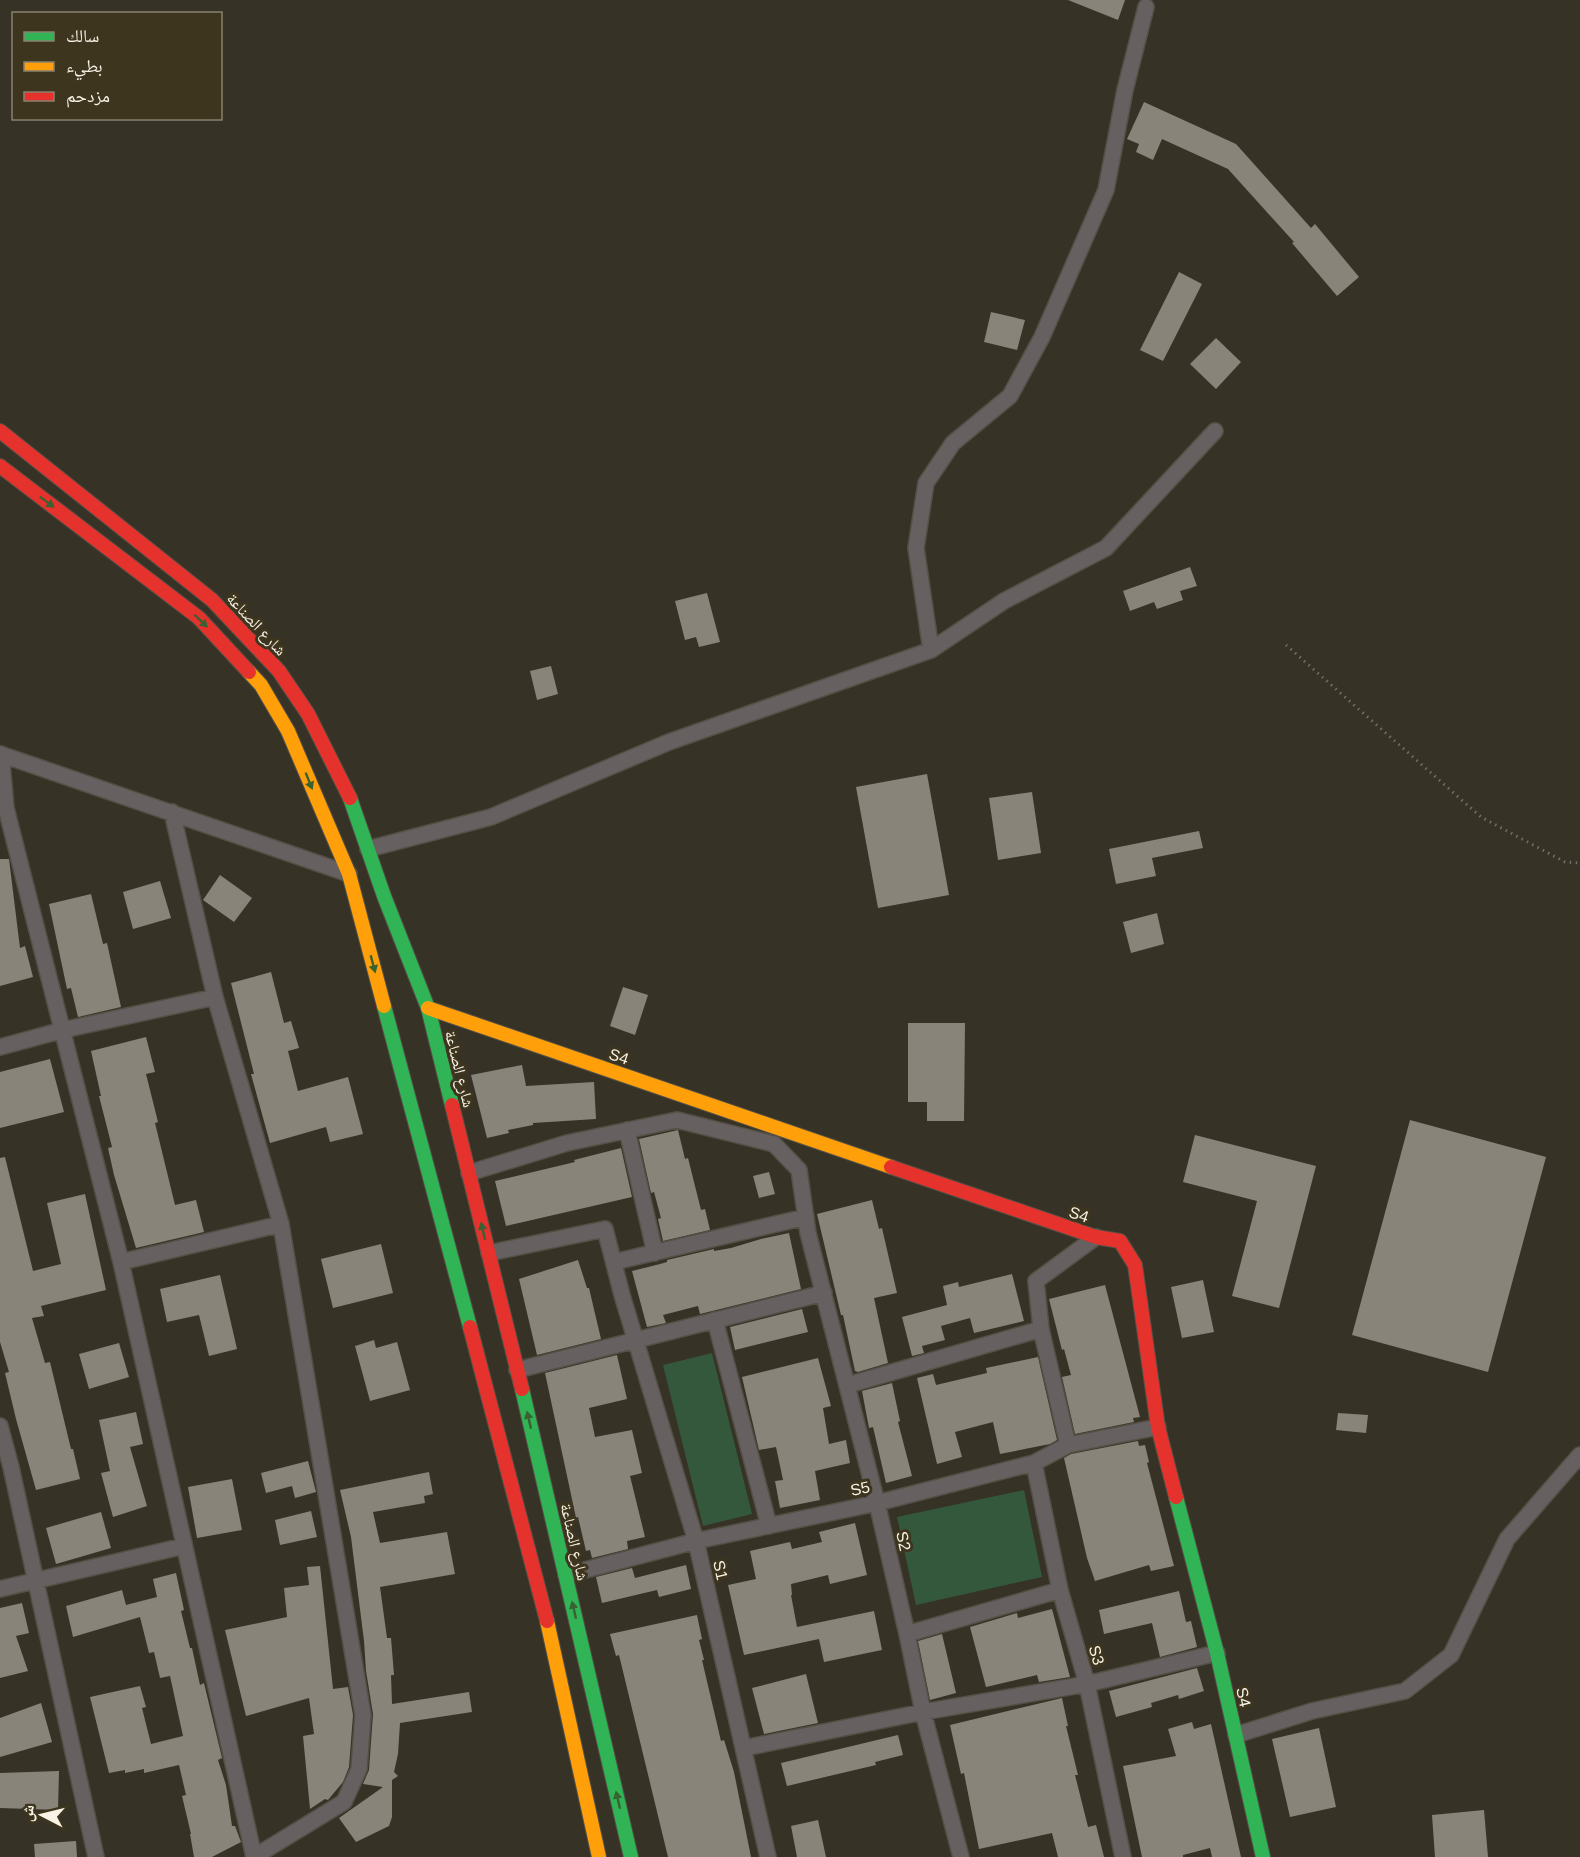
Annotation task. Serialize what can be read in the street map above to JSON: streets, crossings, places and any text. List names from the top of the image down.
{
  "streets": {
    "main road": ["شارع الصناعة", "S4"],
    "street": [
      "S5",
      "S2",
      "S1",
      "S3"
    ]
  },
  "crossings": [
    ["شارع الصناعة", "S4"],
    ["شارع الصناعة", "S5"],
    ["شارع الصناعة", "S2"],
    ["شارع الصناعة", "S1"],
    ["S4", "S5"],
    ["S5", "S2"],
    ["S5", "S1"],
    ["S5", "S3"]
  ],
  "legend": ["سالك", "بطيء", "مزدحم"],
  "north": "left"
}
